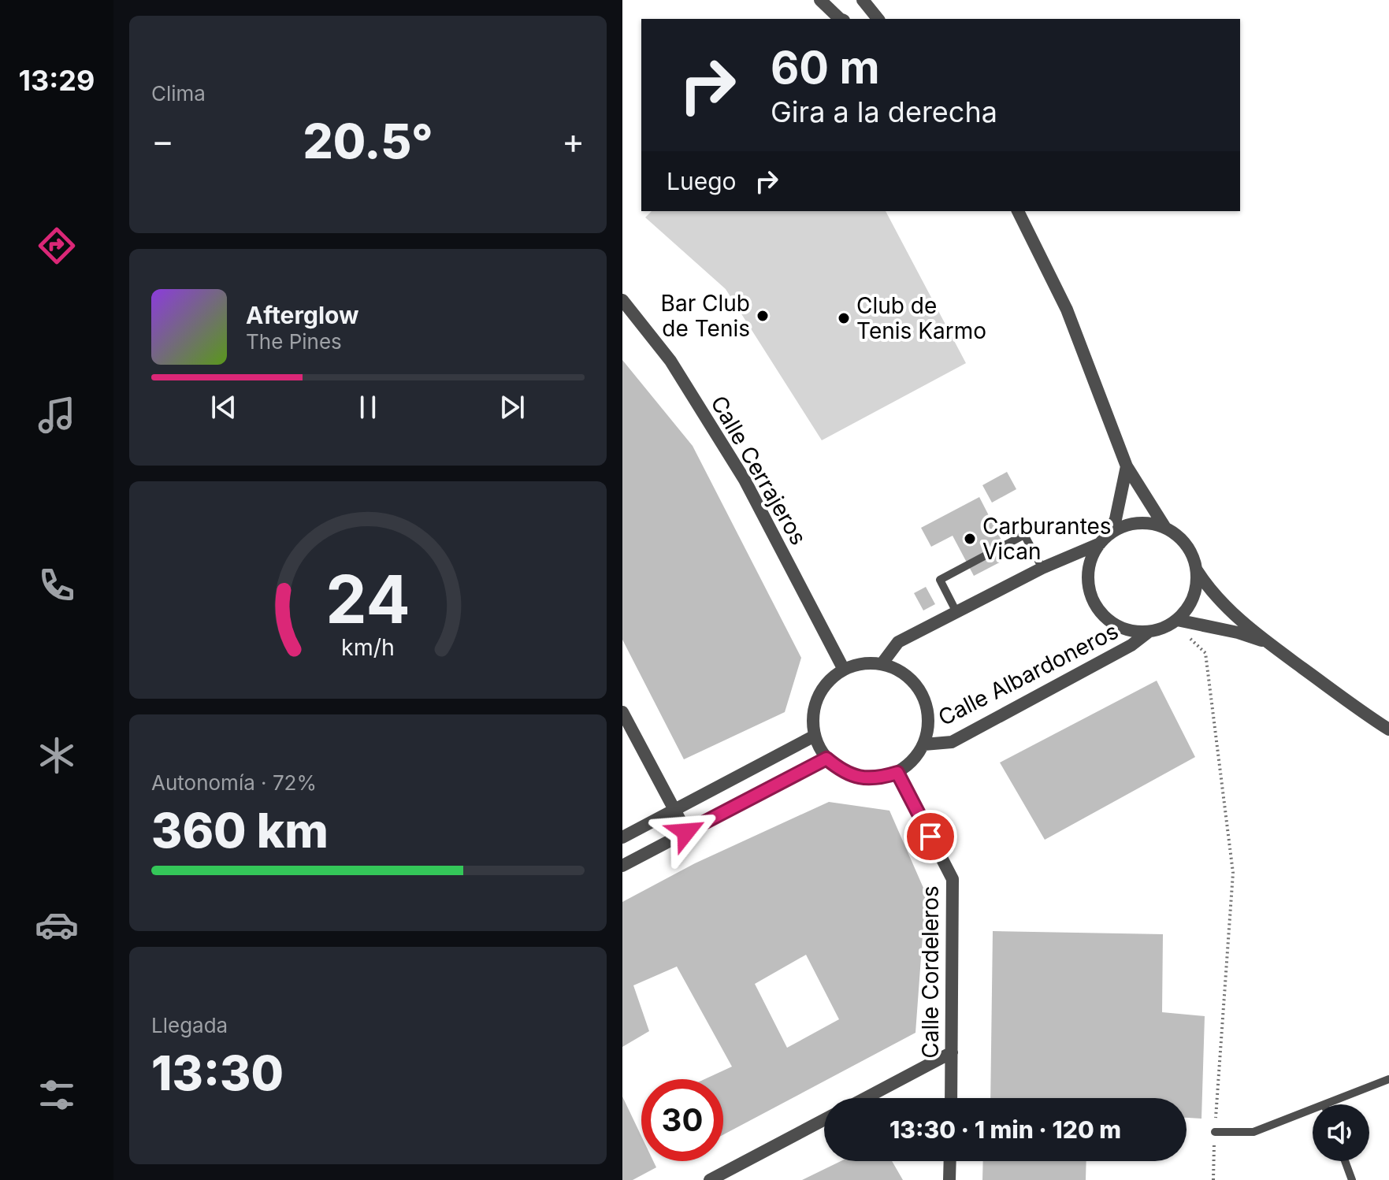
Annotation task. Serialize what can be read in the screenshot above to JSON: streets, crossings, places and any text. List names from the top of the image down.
{
  "streets": {
    "street": ["Calle Cerrajeros", "Calle Albardoneros", "Calle Cordeleros"]
  },
  "crossings": [
    ["Calle Cerrajeros", "Calle Albardoneros"],
    ["Calle Cerrajeros", "Calle Cordeleros"],
    ["Calle Albardoneros", "Calle Cordeleros"]
  ],
  "places": ["Bar Club de Tenis", "Club de Tenis Karmo", "Carburantes Vican"],
  "page": {
    "tabs": "13:29",
    "tile": [
      "Clima",
      ["Autonomía · 72%", "360 km"],
      ["Llegada", "13:30"]
    ],
    "turn": ["60 m", "Gira a la derecha"],
    "heat": ["−", "20.5°", "+"],
    "then": "Luego",
    "song": ["Afterglow", "The Pines"],
    "limit": "30",
    "trip": "13:30 · 1 min · 120 m",
    "gauge": ["24", "km/h"]
  }
}
